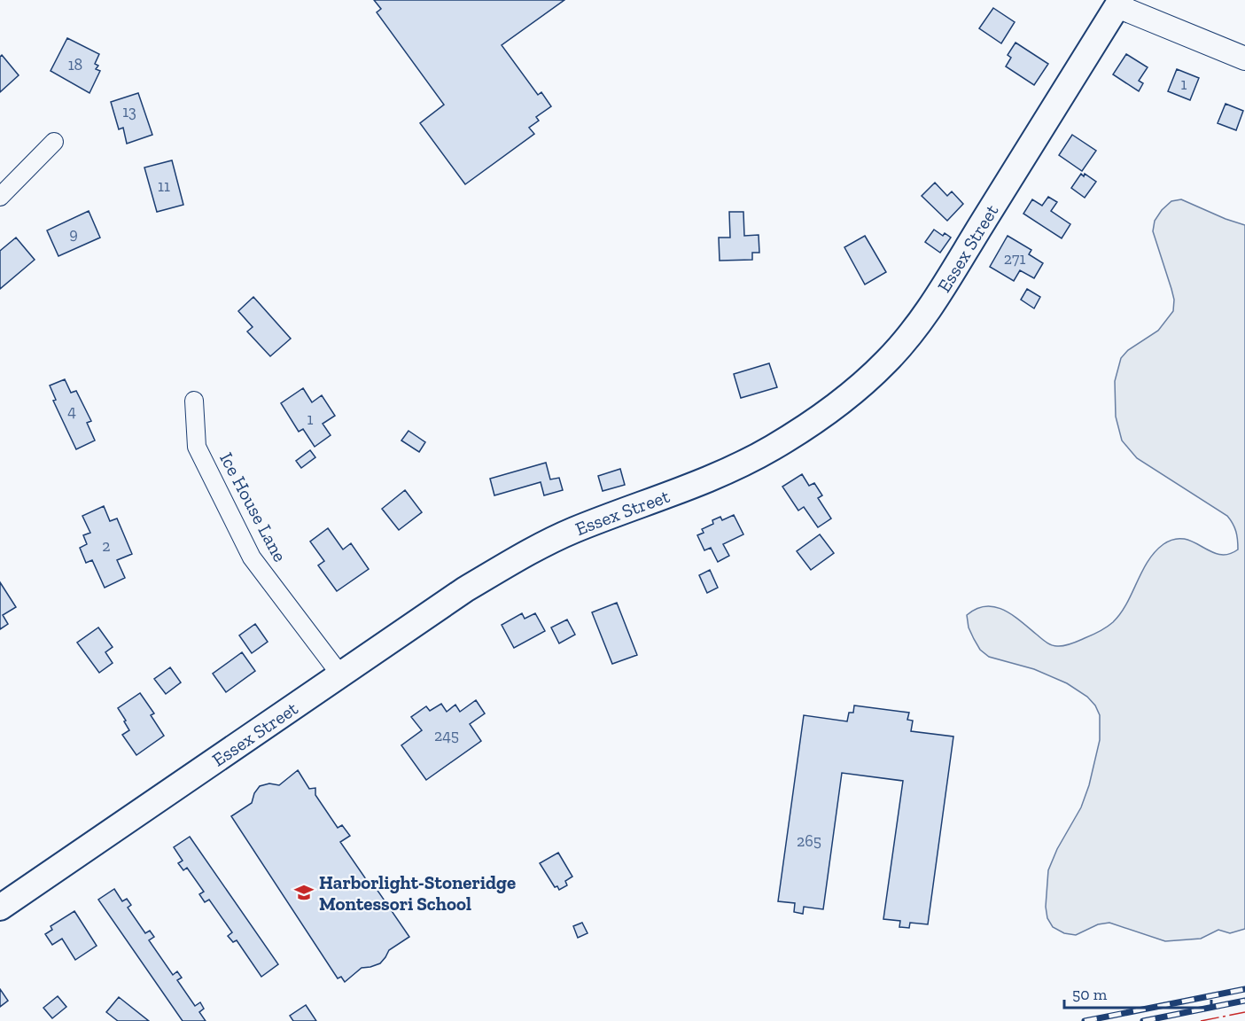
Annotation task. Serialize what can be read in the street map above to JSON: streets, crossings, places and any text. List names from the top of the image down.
{
  "streets": {
    "main road": ["Essex Street"],
    "street": ["Ice House Lane"]
  },
  "crossings": [
    ["Essex Street", "Ice House Lane"]
  ],
  "places": {
    "school or university": ["Harborlight-Stoneridge Montessori School"]
  },
  "house_numbers": [
    "18",
    "1",
    "13",
    "11",
    "9",
    "271",
    "4",
    "1",
    "2",
    "245",
    "265"
  ],
  "scale_bar": "50 m"
}
